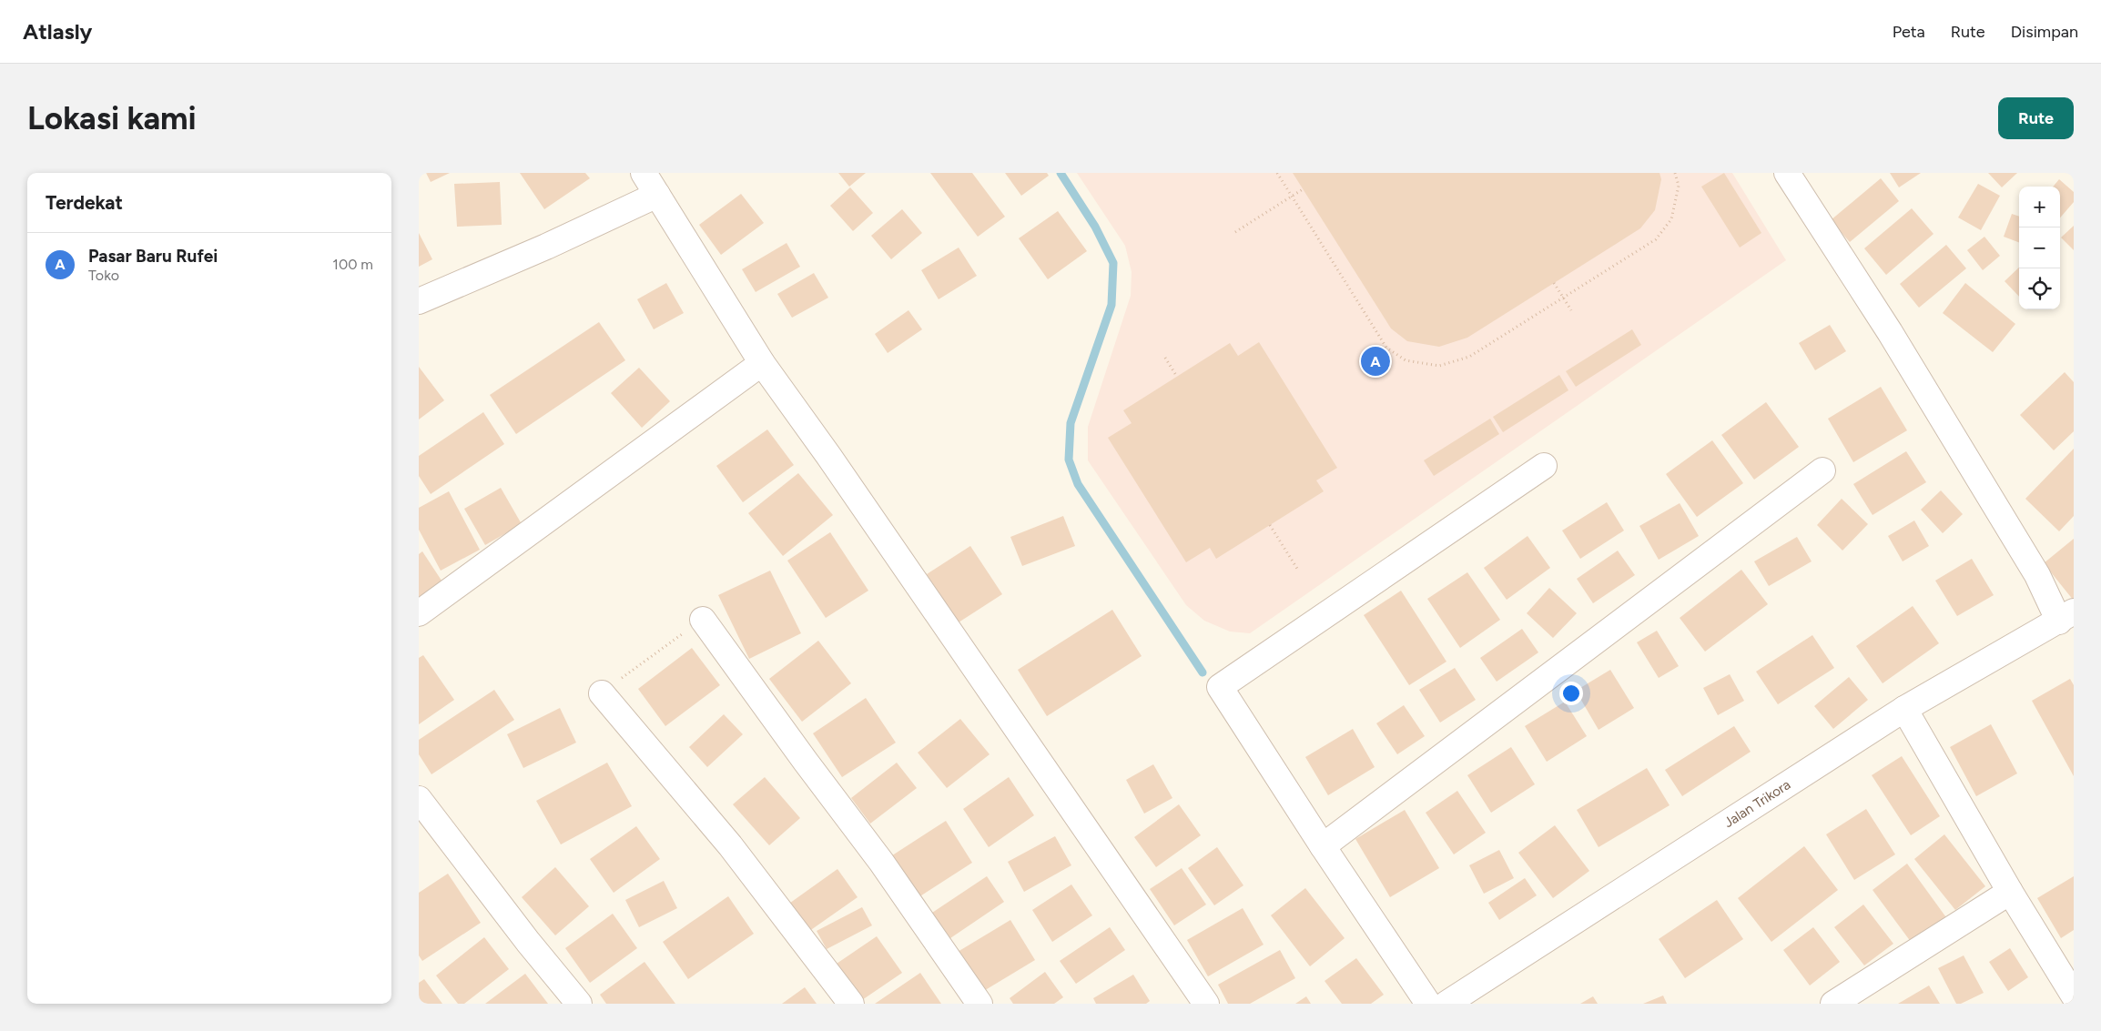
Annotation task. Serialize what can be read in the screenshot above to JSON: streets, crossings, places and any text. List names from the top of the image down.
{
  "streets": {
    "street": ["Jalan Trikora"]
  },
  "page": {
    "header": "Atlasly",
    "nav": ["Peta", "Rute", "Disimpan"],
    "buttons": "Rute",
    "title": "Lokasi kami",
    "heading": "Terdekat",
    "map_buttons": ["+", "−"],
    "list": [
      {
        "mark": "A",
        "name": "Pasar Baru Rufei",
        "note": "Toko",
        "value": "100 m"
      }
    ],
    "pins": "A"
  }
}
